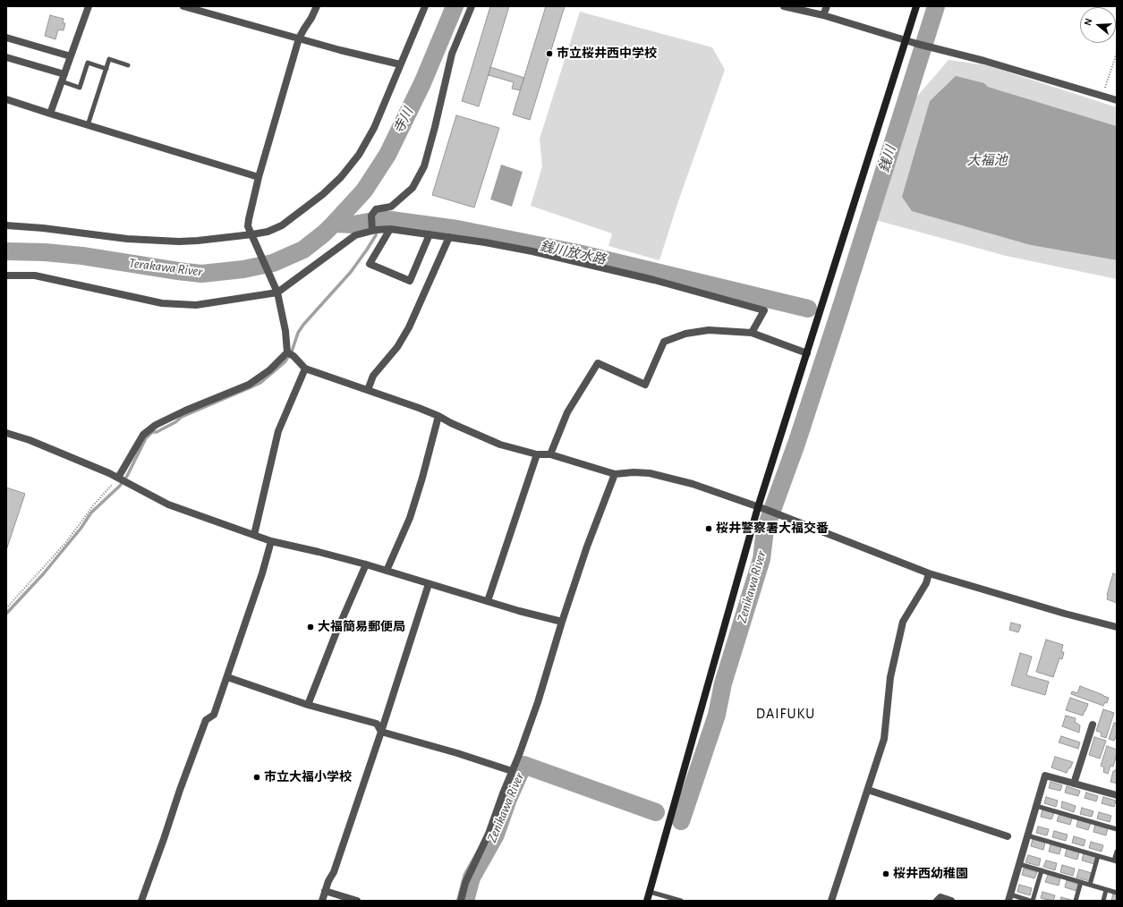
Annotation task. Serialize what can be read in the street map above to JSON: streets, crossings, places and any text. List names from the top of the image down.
{
  "districts": ["DAIFUKU"],
  "water": [
    "寺川",
    "銭川",
    "大福池",
    "銭川放水路",
    "Terakawa River",
    "Zenikawa River"
  ],
  "places": [
    "市立桜井西中学校",
    "桜井警察署大福交番",
    "大福簡易郵便局",
    "市立大福小学校",
    "桜井西幼稚園"
  ],
  "north": "left"
}
